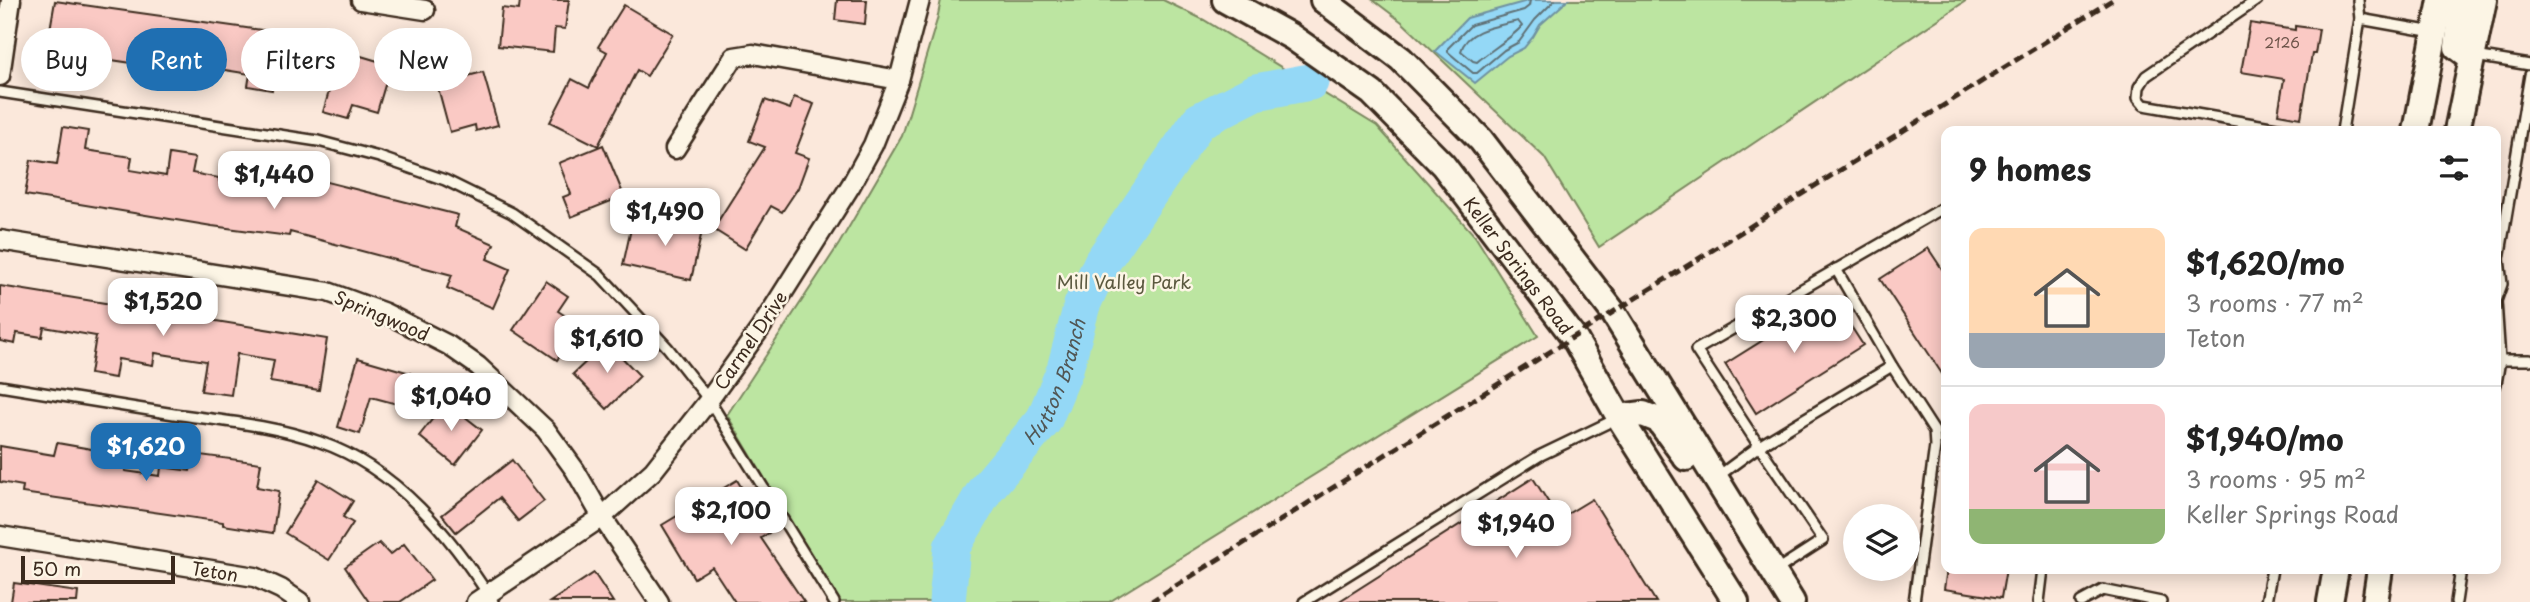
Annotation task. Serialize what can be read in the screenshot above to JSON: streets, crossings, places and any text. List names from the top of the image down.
{
  "streets": {
    "main road": ["Keller Springs Road"],
    "street": ["Springwood", "Carmel Drive", "Teton"]
  },
  "crossings": [
    ["Springwood", "Carmel Drive"]
  ],
  "water": ["Hutton Branch"],
  "parks": ["Mill Valley Park"],
  "house_numbers": ["2126"],
  "scale_bar": "50 m",
  "page": {
    "chip": [
      "Buy",
      "Rent",
      "Filters",
      "New"
    ],
    "heading": "9 homes",
    "price": [
      "$1,440",
      "$1,490",
      "$1,520",
      "$2,300",
      "$1,610",
      "$1,040",
      "$1,620",
      "$2,100",
      "$1,940"
    ],
    "list": [
      {
        "name": "$1,620/mo",
        "note": "3 rooms · 77 m² · Teton"
      },
      {
        "name": "$1,940/mo",
        "note": "3 rooms · 95 m² · Keller Springs Road"
      }
    ],
    "scale": "50 m"
  }
}
